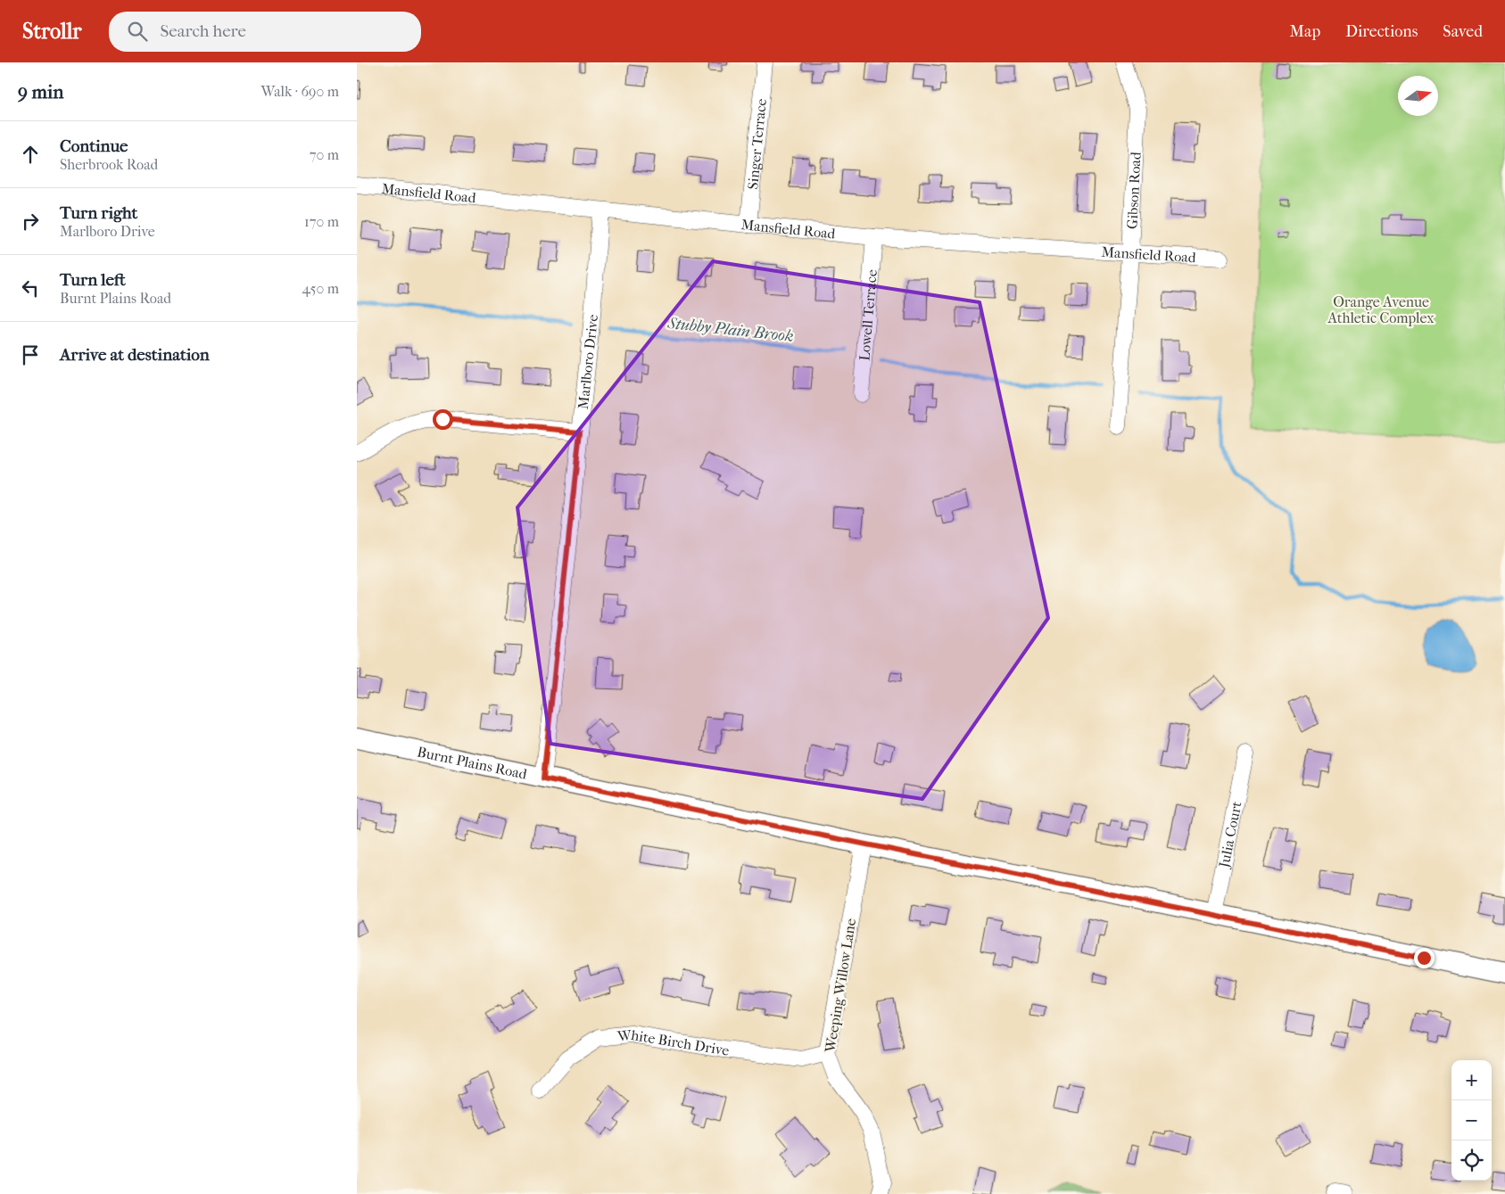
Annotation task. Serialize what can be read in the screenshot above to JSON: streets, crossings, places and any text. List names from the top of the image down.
{
  "streets": {
    "main road": ["Burnt Plains Road"],
    "street": [
      "Singer Terrace",
      "Gibson Road",
      "Mansfield Road",
      "Lowell Terrace",
      "Marlboro Drive",
      "Julia Court",
      "Weeping Willow Lane",
      "White Birch Drive"
    ]
  },
  "crossings": [
    ["Singer Terrace", "Mansfield Road"],
    ["Gibson Road", "Mansfield Road"],
    ["Mansfield Road", "Lowell Terrace"],
    ["Mansfield Road", "Marlboro Drive"],
    ["Marlboro Drive", "Burnt Plains Road"],
    ["Burnt Plains Road", "Julia Court"],
    ["Burnt Plains Road", "Weeping Willow Lane"],
    ["Weeping Willow Lane", "White Birch Drive"]
  ],
  "water": ["Stubby Plain Brook"],
  "parks": ["Orange Avenue Athletic Complex"],
  "north": "right",
  "page": {
    "header": "Strollr",
    "search": "Search here",
    "nav": ["Map", "Directions", "Saved"],
    "heading": ["9 min", "Walk · 690 m"],
    "list": [
      ["Continue", "Sherbrook Road", "70 m"],
      ["Turn right", "Marlboro Drive", "170 m"],
      ["Turn left", "Burnt Plains Road", "450 m"],
      "Arrive at destination"
    ],
    "map_buttons": ["+", "−"]
  }
}
